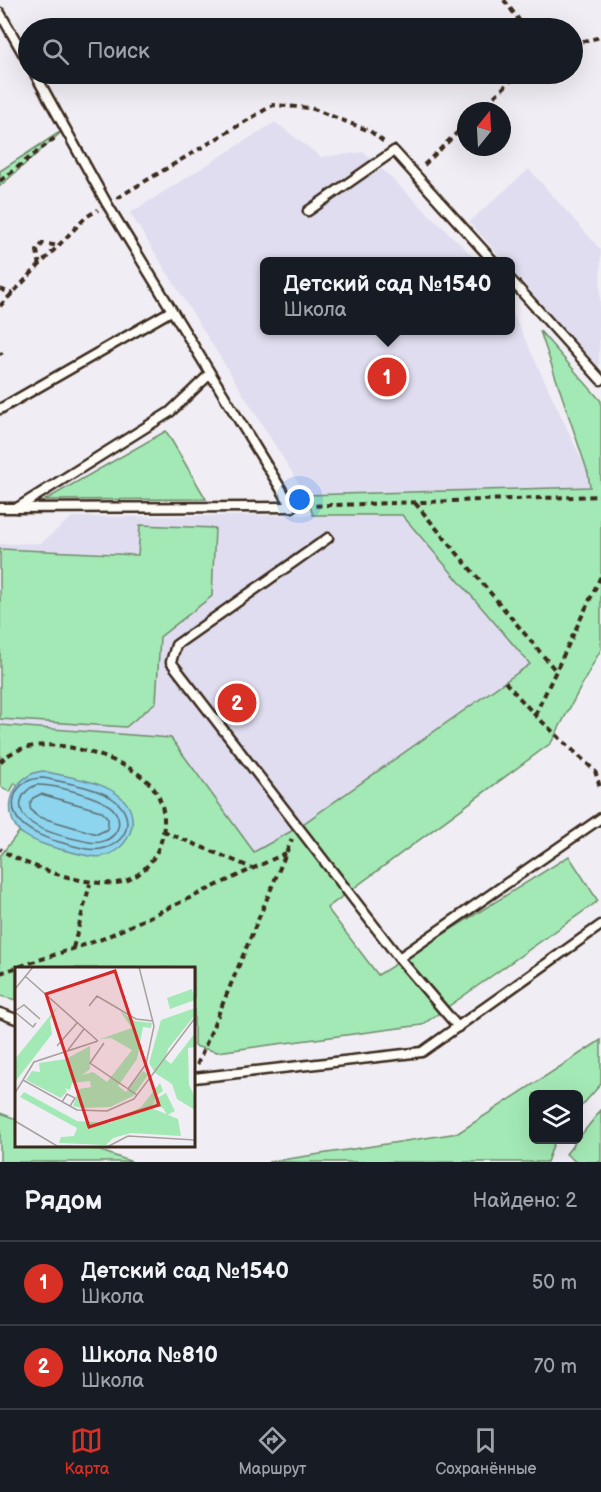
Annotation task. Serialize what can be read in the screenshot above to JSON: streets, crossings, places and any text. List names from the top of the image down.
{
  "north": "top",
  "page": {
    "search": "Поиск",
    "popup": ["Детский сад №1540", "Школа"],
    "pins": ["1", "2"],
    "heading": ["Рядом", "Найдено: 2"],
    "list": [
      {
        "mark": "1",
        "name": "Детский сад №1540",
        "note": "Школа",
        "value": "50 m"
      },
      {
        "mark": "2",
        "name": "Школа №810",
        "note": "Школа",
        "value": "70 m"
      }
    ],
    "nav": ["Карта", "Маршрут", "Сохранённые"]
  }
}
